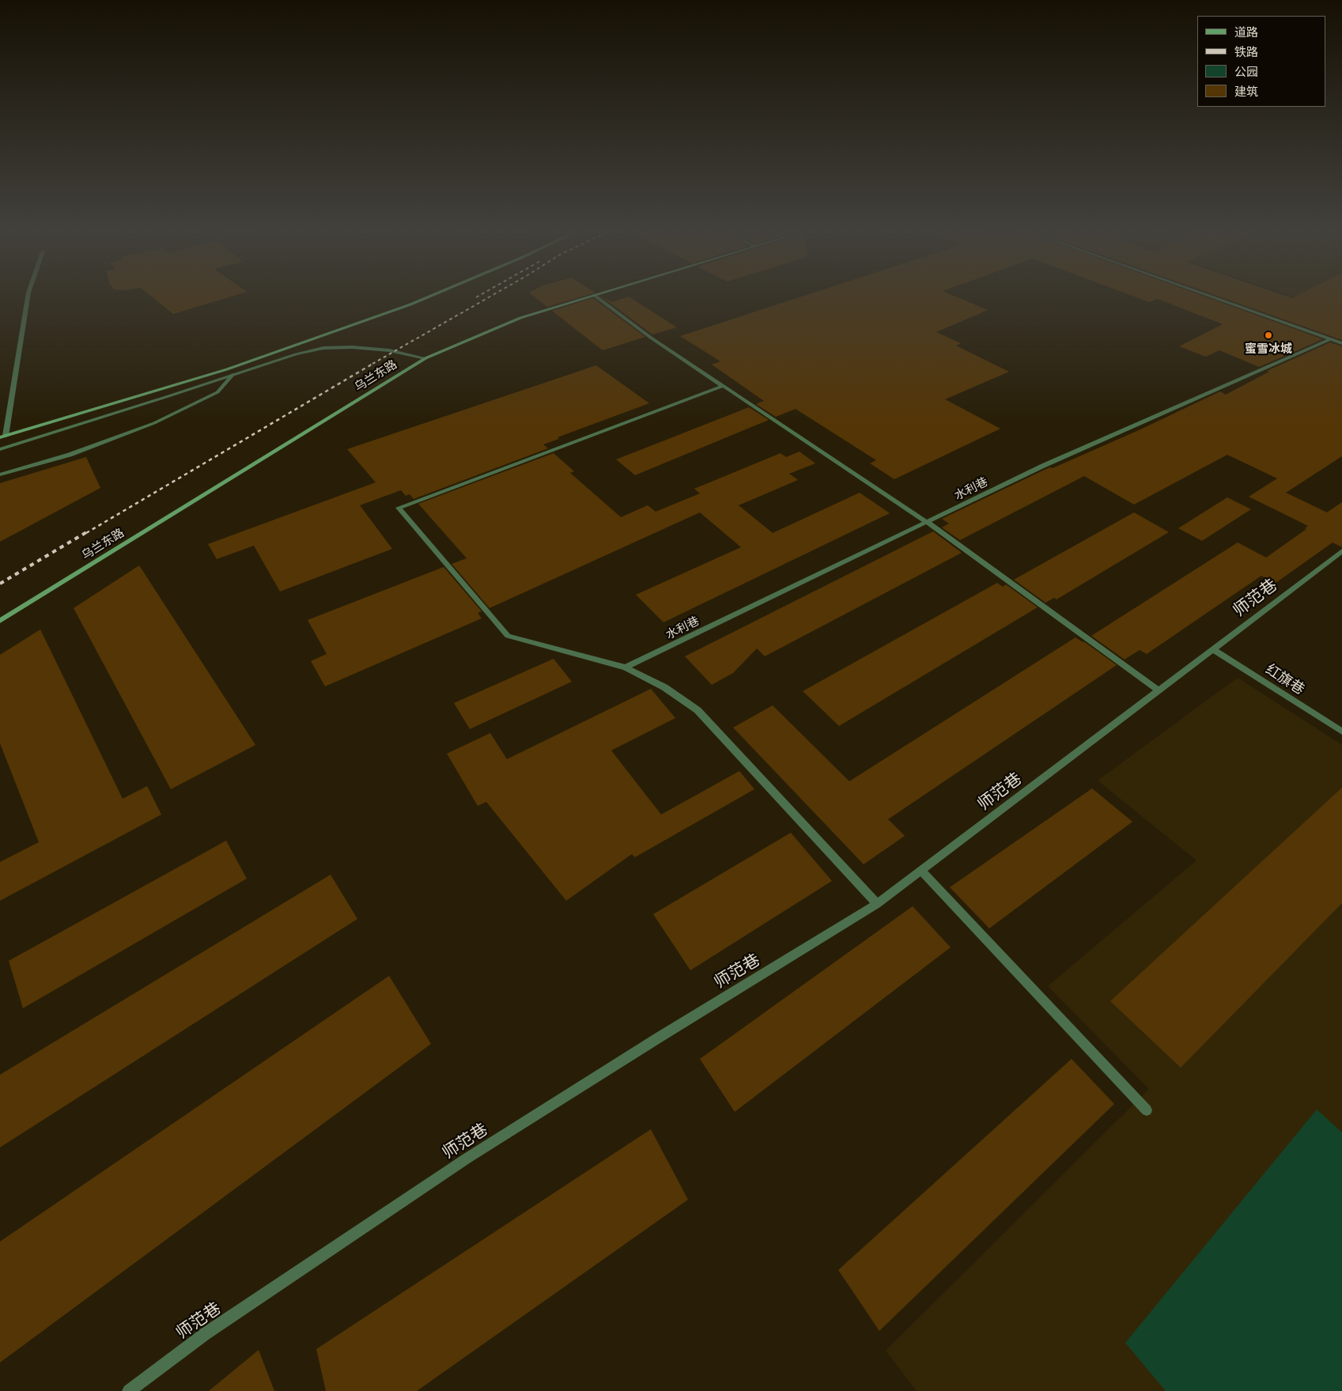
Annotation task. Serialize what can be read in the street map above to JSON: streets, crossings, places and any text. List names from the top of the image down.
{
  "streets": {
    "main road": ["乌兰东路"],
    "street": ["水利巷", "师范巷", "红旗巷"]
  },
  "crossings": [
    ["师范巷", "红旗巷"]
  ],
  "places": ["蜜雪冰城"],
  "legend": [
    "道路",
    "铁路",
    "公园",
    "建筑"
  ]
}
